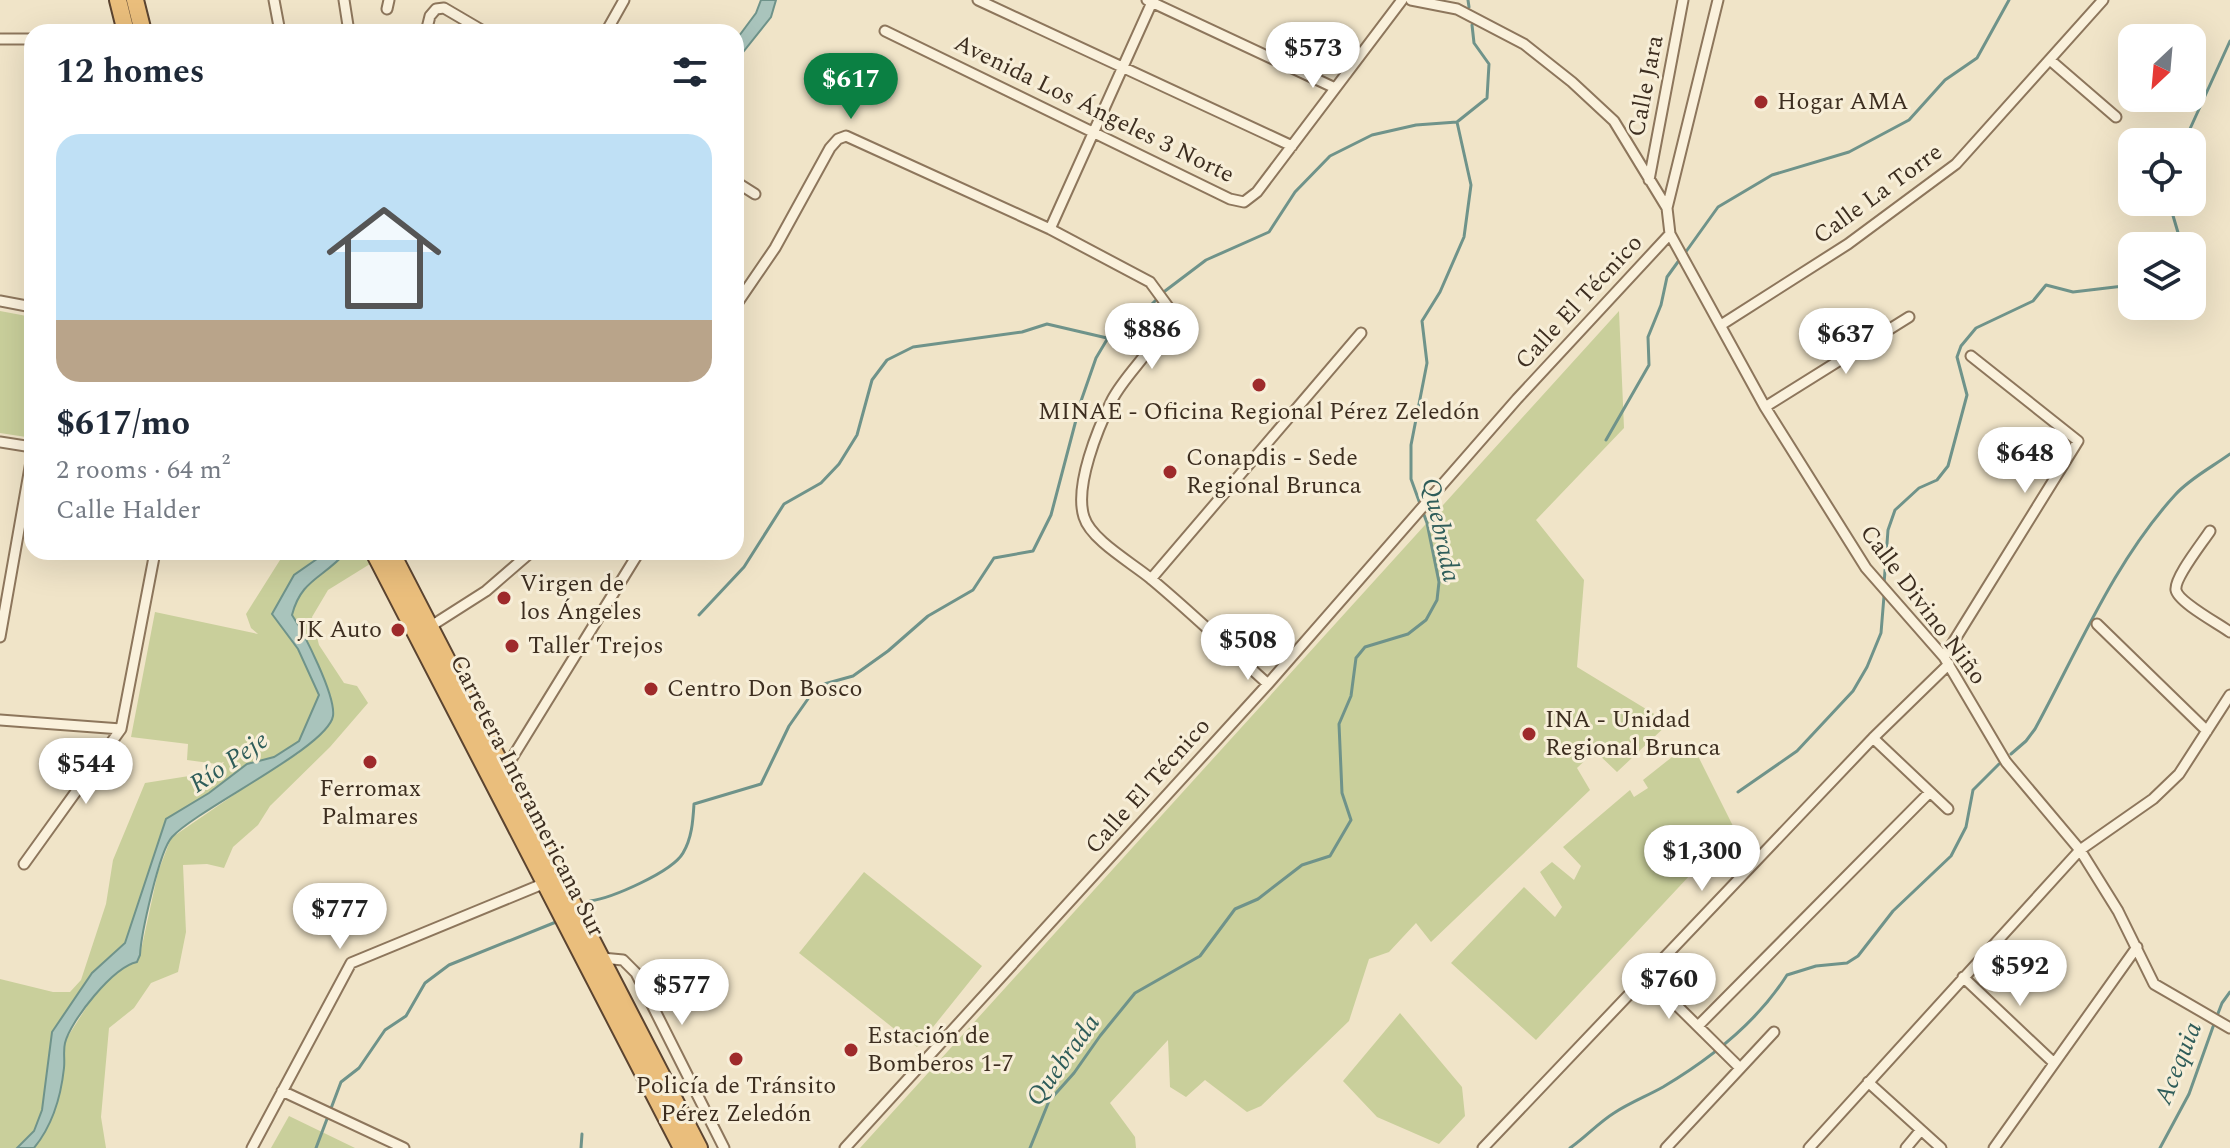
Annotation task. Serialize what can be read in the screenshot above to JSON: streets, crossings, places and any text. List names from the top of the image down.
{
  "streets": {
    "highway": ["Carretera Interamericana Sur"],
    "street": [
      "Calle Jara",
      "Avenida Los Ángeles 3 Norte",
      "Calle La Torre",
      "Calle El Técnico",
      "Calle Divino Niño"
    ]
  },
  "crossings": [
    ["Calle Jara", "Calle Divino Niño"],
    ["Calle La Torre", "Calle Divino Niño"],
    ["Calle El Técnico", "Calle Divino Niño"]
  ],
  "water": ["Quebrada", "Río Peje", "Acequia"],
  "places": [
    "Hogar AMA",
    "MINAE - Oficina Regional Pérez Zeledón",
    "Conapdis - Sede Regional Brunca",
    "Virgen de los Ángeles",
    "JK Auto",
    "Taller Trejos",
    "Centro Don Bosco",
    "INA - Unidad Regional Brunca",
    "Ferromax Palmares",
    "Estación de Bomberos 1-7",
    "Policía de Tránsito Pérez Zeledón"
  ],
  "north": "bottom left",
  "page": {
    "price": [
      "$573",
      "$617",
      "$886",
      "$637",
      "$648",
      "$508",
      "$544",
      "$1,300",
      "$777",
      "$592",
      "$760",
      "$577"
    ],
    "heading": "12 homes",
    "list": [
      {
        "name": "$617/mo",
        "note": "2 rooms · 64 m² · Calle Halder"
      }
    ]
  }
}
